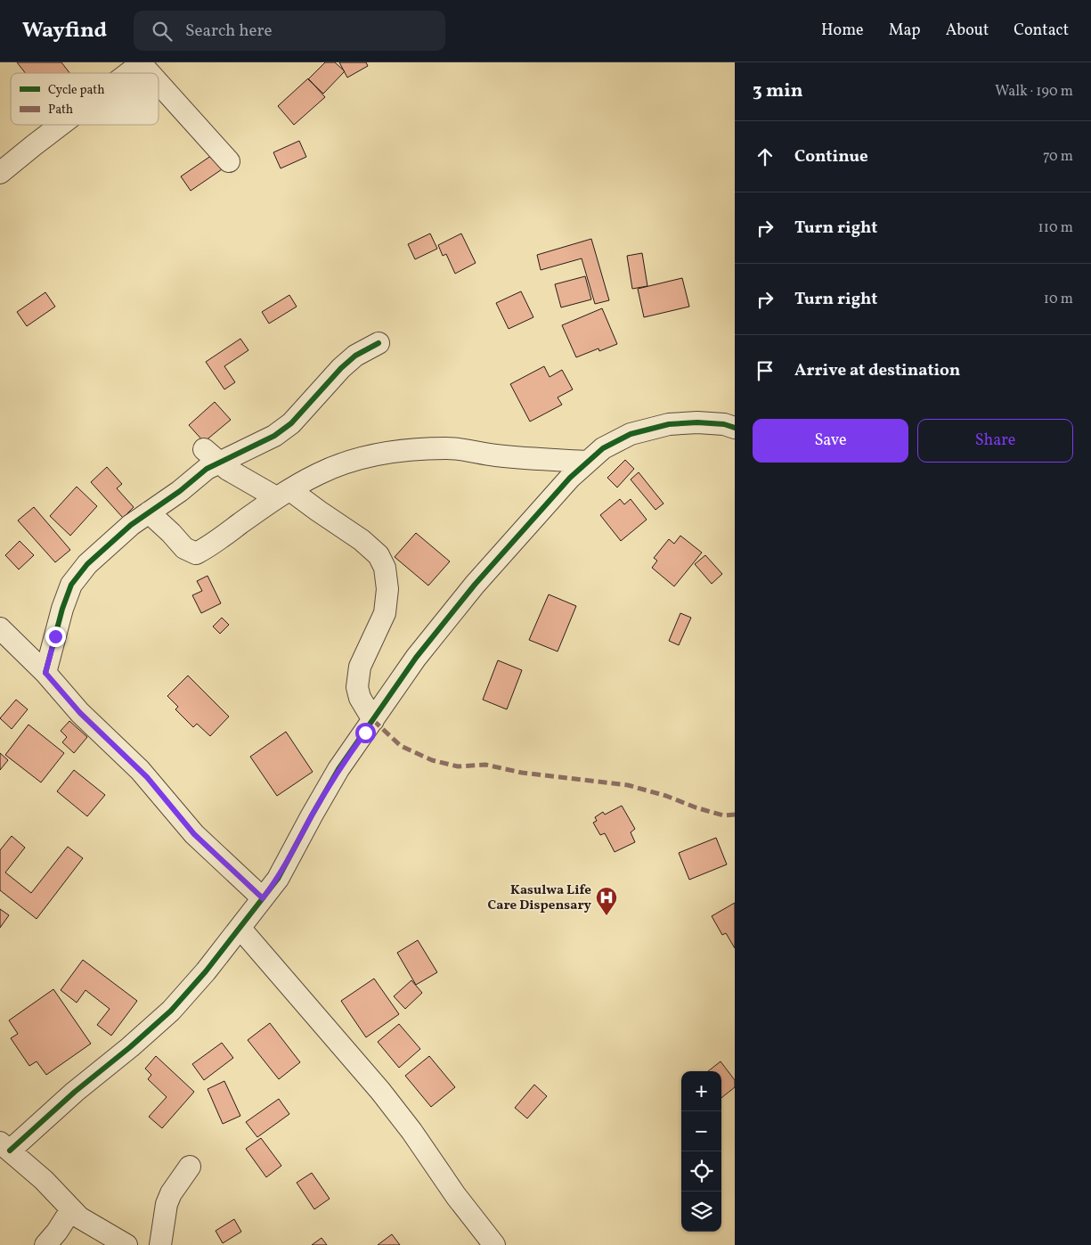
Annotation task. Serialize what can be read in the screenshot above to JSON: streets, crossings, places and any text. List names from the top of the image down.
{
  "places": {
    "hospital": ["Kasulwa Life Care Dispensary"]
  },
  "legend": ["Cycle path", "Path"],
  "page": {
    "header": "Wayfind",
    "search": "Search here",
    "nav": [
      "Home",
      "Map",
      "About",
      "Contact"
    ],
    "heading": ["3 min", "Walk · 190 m"],
    "list": [
      ["Continue", "70 m"],
      ["Turn right", "110 m"],
      ["Turn right", "10 m"],
      "Arrive at destination"
    ],
    "buttons": ["Save", "Share"],
    "map_buttons": ["+", "−"]
  }
}
